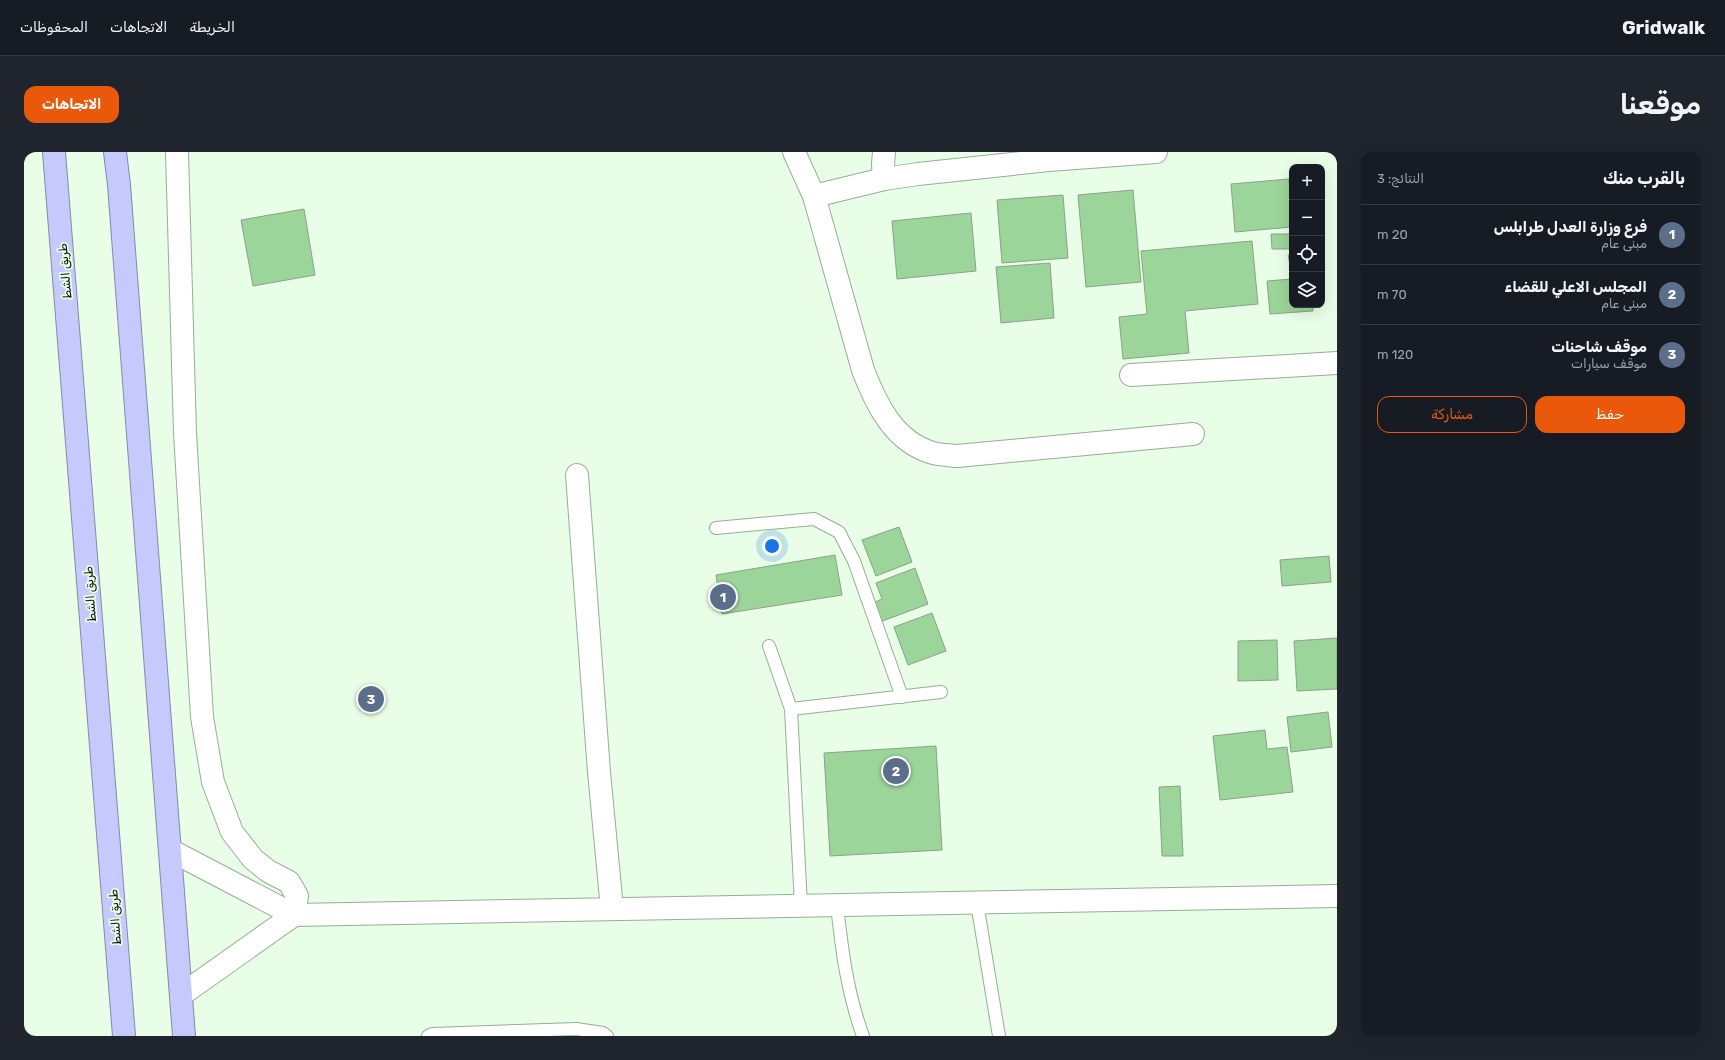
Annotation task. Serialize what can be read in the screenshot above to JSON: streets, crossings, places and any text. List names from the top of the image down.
{
  "streets": {
    "highway": ["طريق الشط"]
  },
  "page": {
    "header": "Gridwalk",
    "nav": ["الخريطة", "الاتجاهات", "المحفوظات"],
    "buttons": [
      "الاتجاهات",
      ["حفظ", "مشاركة"]
    ],
    "title": "موقعنا",
    "heading": ["بالقرب منك", "النتائج: 3"],
    "map_buttons": ["+", "−"],
    "list": [
      {
        "mark": "1",
        "name": "فرع وزارة العدل طرابلس",
        "note": "مبنى عام",
        "value": "20 m"
      },
      {
        "mark": "2",
        "name": "المجلس الاعلي للقضاء",
        "note": "مبنى عام",
        "value": "70 m"
      },
      {
        "mark": "3",
        "name": "موقف شاحنات",
        "note": "موقف سيارات",
        "value": "120 m"
      }
    ],
    "pins": ["1", "3", "2"]
  }
}
